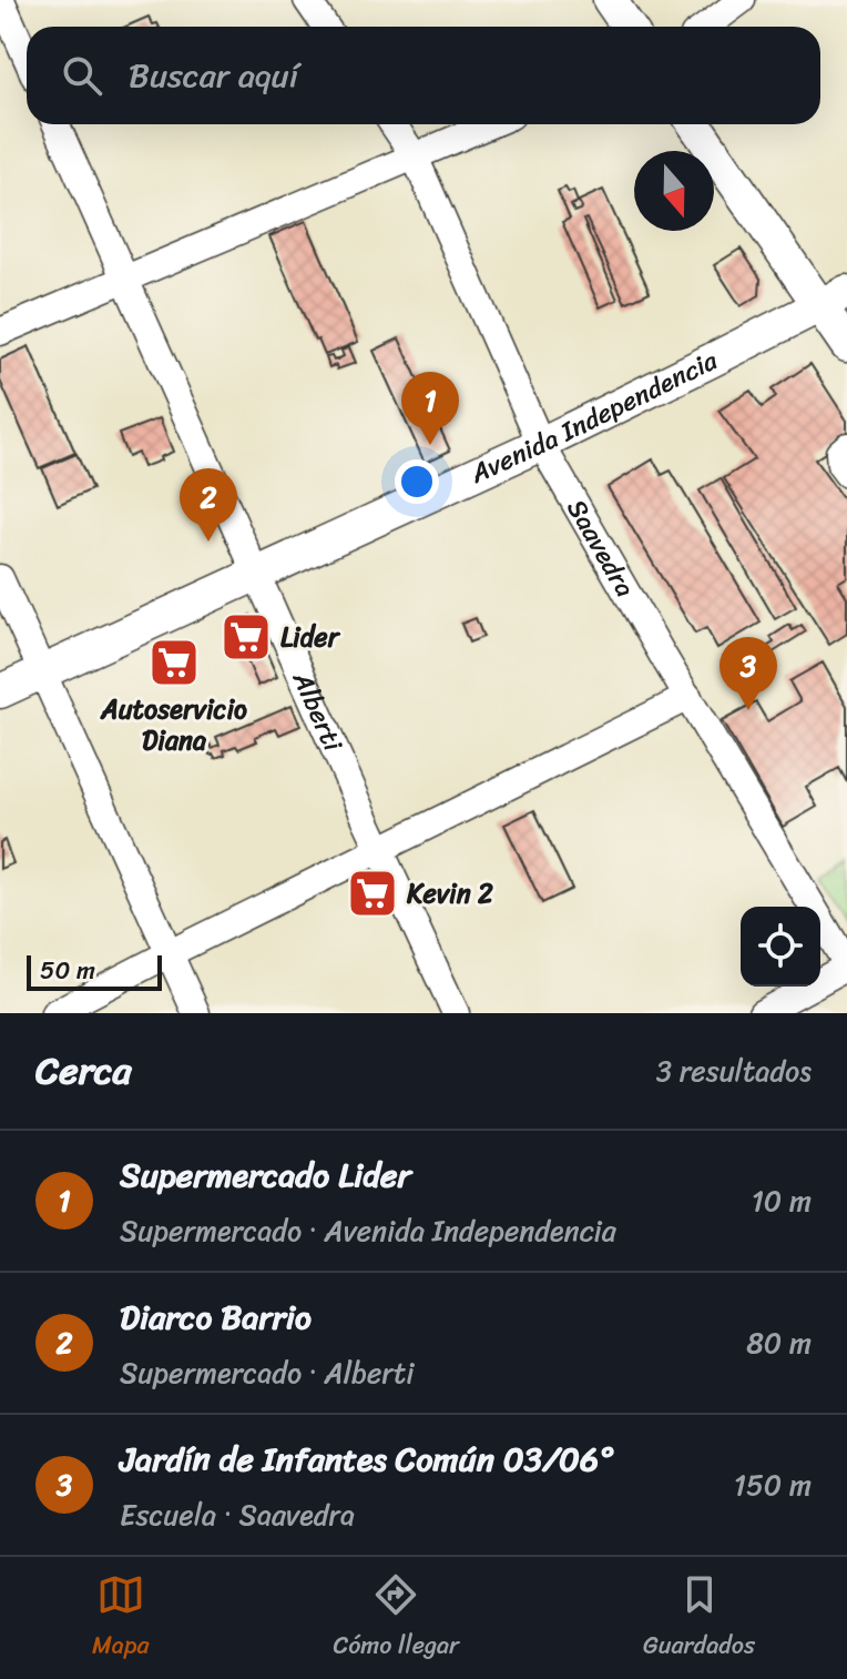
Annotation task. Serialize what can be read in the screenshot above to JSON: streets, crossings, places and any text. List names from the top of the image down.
{
  "streets": {
    "main road": ["Avenida Independencia"],
    "street": ["Saavedra", "Alberti"]
  },
  "crossings": [
    ["Avenida Independencia", "Saavedra"],
    ["Avenida Independencia", "Alberti"]
  ],
  "places": {
    "supermarket": ["Lider", "Autoservicio Diana", "Kevin 2"]
  },
  "scale_bar": "50 m",
  "north": "bottom",
  "page": {
    "search": "Buscar aquí",
    "pins": ["1", "2", "3"],
    "scale": "50 m",
    "heading": ["Cerca", "3 resultados"],
    "list": [
      {
        "mark": "1",
        "name": "Supermercado Lider",
        "note": "Supermercado · Avenida Independencia",
        "value": "10 m"
      },
      {
        "mark": "2",
        "name": "Diarco Barrio",
        "note": "Supermercado · Alberti",
        "value": "80 m"
      },
      {
        "mark": "3",
        "name": "Jardín de Infantes Común 03/06°",
        "note": "Escuela · Saavedra",
        "value": "150 m"
      }
    ],
    "nav": ["Mapa", "Cómo llegar", "Guardados"]
  }
}
